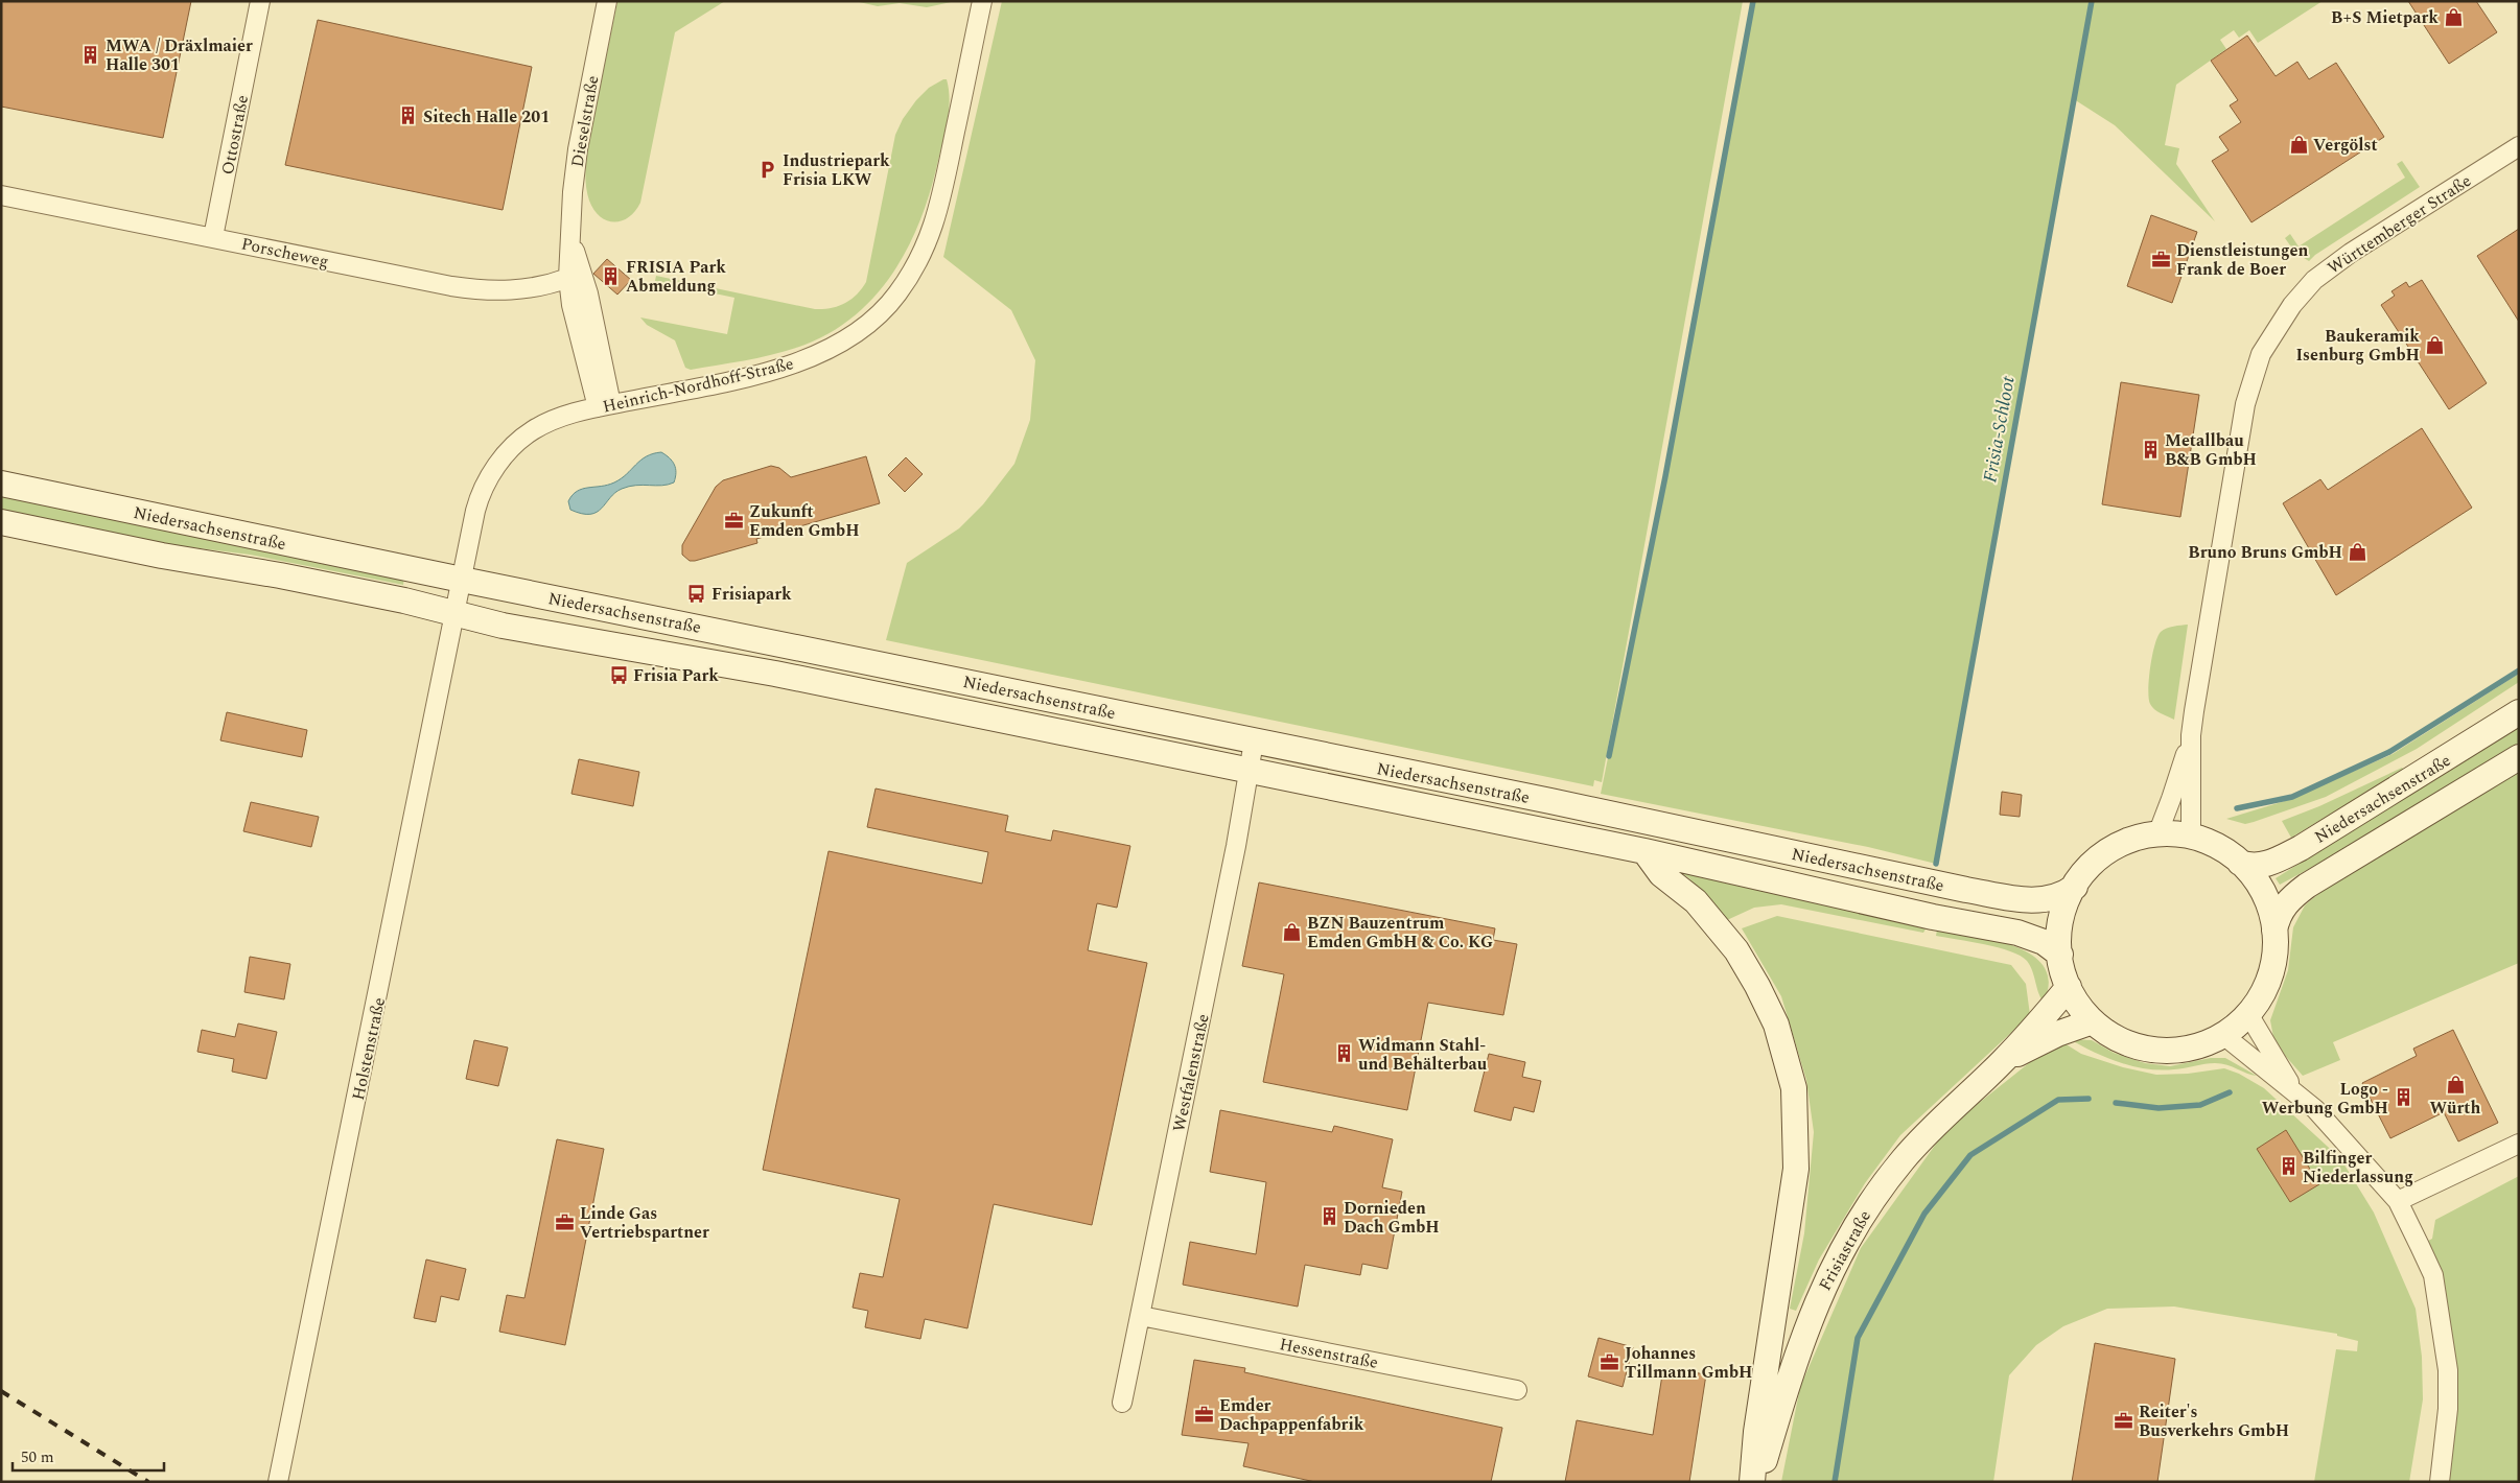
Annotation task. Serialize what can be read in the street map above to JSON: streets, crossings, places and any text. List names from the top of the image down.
{
  "streets": {
    "main road": ["Niedersachsenstraße", "Frisiastraße"],
    "street": [
      "Dieselstraße",
      "Ottostraße",
      "Württemberger Straße",
      "Porscheweg",
      "Heinrich-Nordhoff-Straße",
      "Holstenstraße",
      "Westfalenstraße",
      "Hessenstraße"
    ]
  },
  "crossings": [
    ["Dieselstraße", "Porscheweg"],
    ["Dieselstraße", "Heinrich-Nordhoff-Straße"],
    ["Ottostraße", "Porscheweg"],
    ["Württemberger Straße", "Niedersachsenstraße"],
    ["Heinrich-Nordhoff-Straße", "Niedersachsenstraße"],
    ["Heinrich-Nordhoff-Straße", "Holstenstraße"],
    ["Niedersachsenstraße", "Holstenstraße"],
    ["Niedersachsenstraße", "Westfalenstraße"],
    ["Niedersachsenstraße", "Frisiastraße"],
    ["Westfalenstraße", "Hessenstraße"]
  ],
  "water": ["Frisia-Schloot"],
  "places": {
    "shop": [
      "B+S Mietpark",
      "Vergölst",
      "Baukeramik Isenburg GmbH",
      "Bruno Bruns GmbH",
      "BZN Bauzentrum Emden GmbH & Co. KG",
      "Würth"
    ],
    "building": [
      "MWA / Dräxlmaier Halle 301",
      "Sitech Halle 201",
      "FRISIA Park Abmeldung",
      "Metallbau B&B GmbH",
      "Widmann Stahl- und Behälterbau",
      "Logo - Werbung GmbH",
      "Bilfinger Niederlassung",
      "Dornieden Dach GmbH"
    ],
    "parking": ["Industriepark Frisia LKW"],
    "office": [
      "Dienstleistungen Frank de Boer",
      "Zukunft Emden GmbH",
      "Linde Gas Vertriebspartner",
      "Johannes Tillmann GmbH",
      "Emder Dachpappenfabrik",
      "Reiter's Busverkehrs GmbH"
    ],
    "bus stop": ["Frisiapark", "Frisia Park"]
  },
  "scale_bar": "50 m"
}
